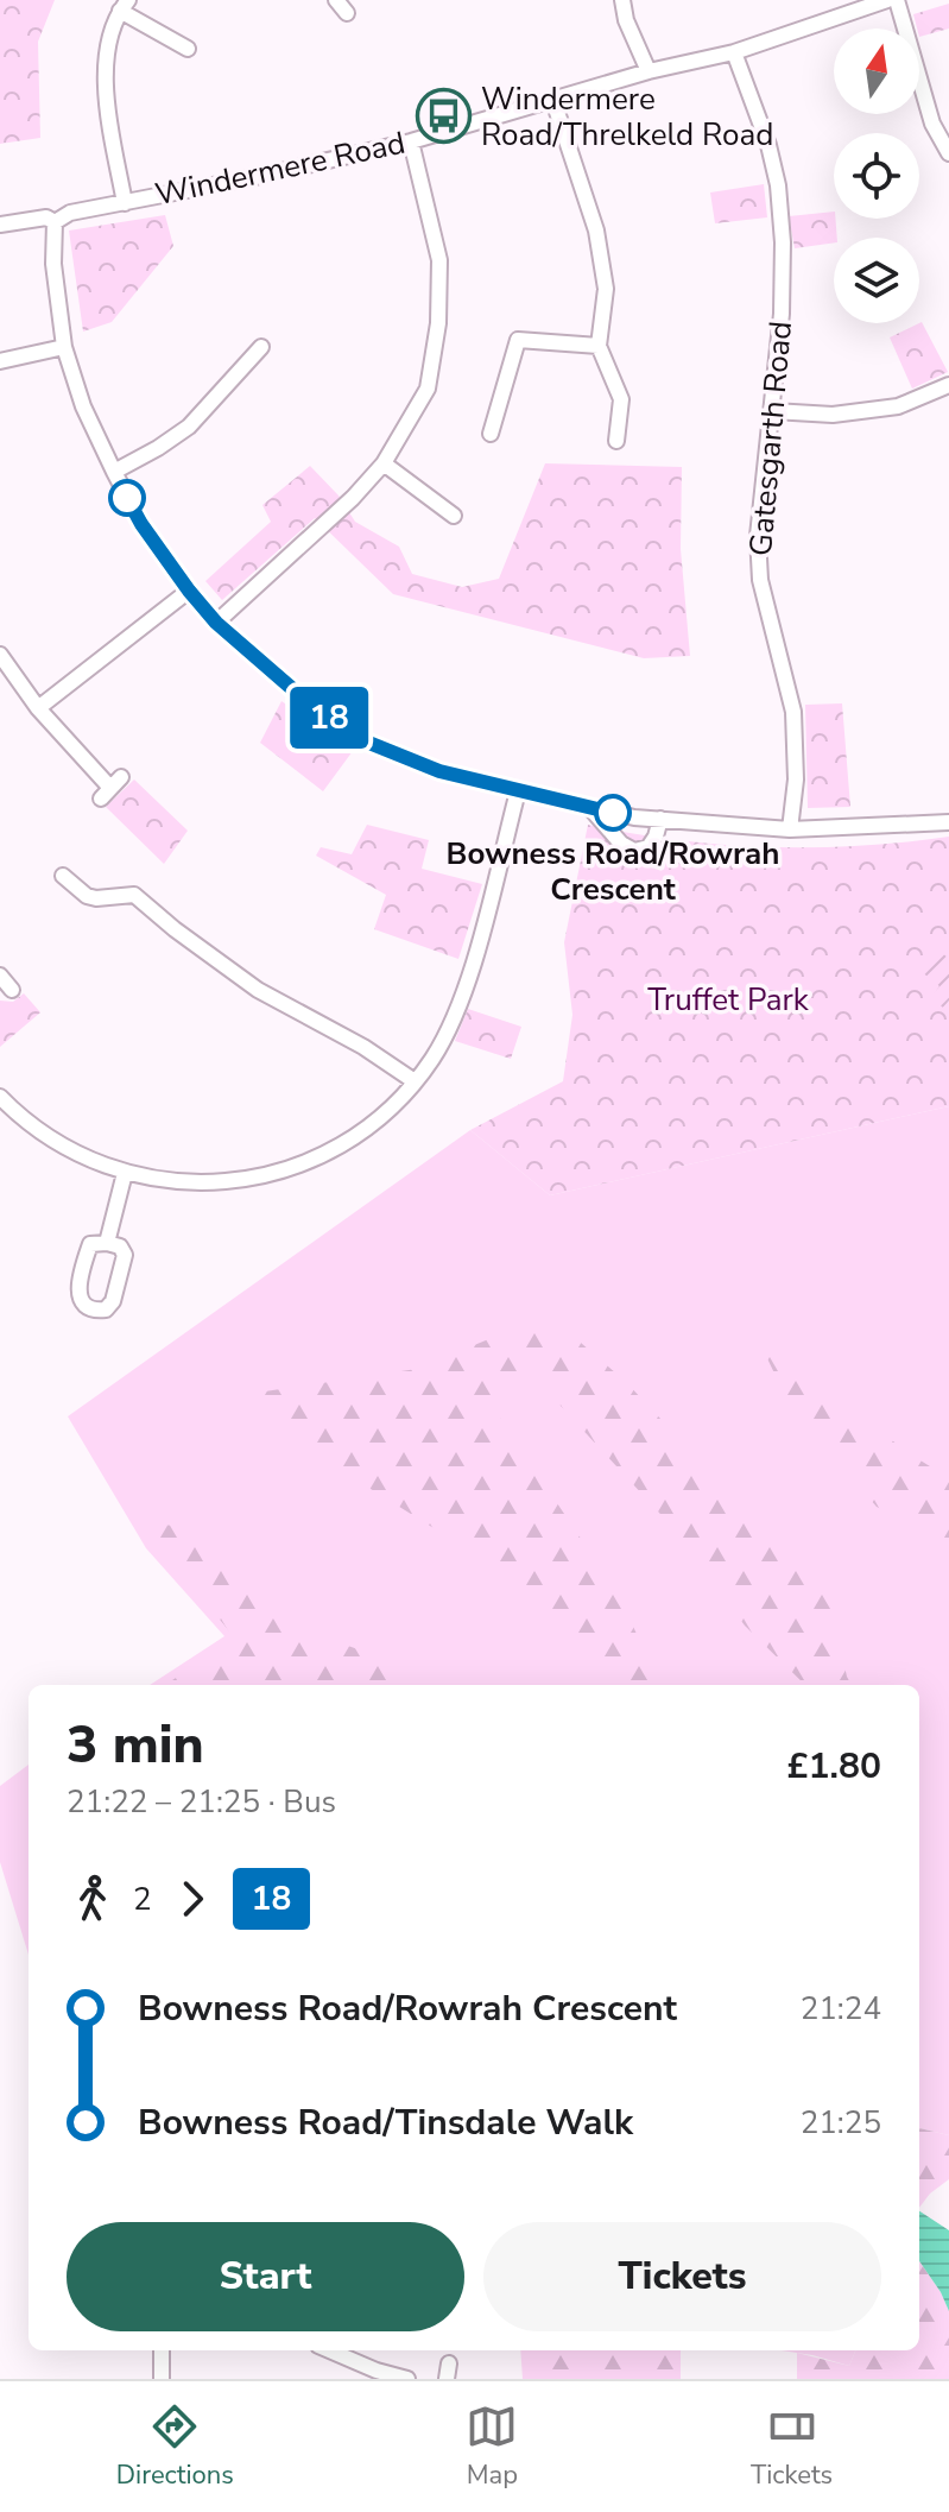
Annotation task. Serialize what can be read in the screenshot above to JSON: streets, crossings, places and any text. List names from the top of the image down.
{
  "streets": {
    "street": ["Windermere Road", "Gatesgarth Road"]
  },
  "crossings": [
    ["Windermere Road", "Gatesgarth Road"]
  ],
  "parks": ["Truffet Park"],
  "places": {
    "bus stop": ["Windermere Road/Threlkeld Road"],
    "other": ["Bowness Road/Rowrah Crescent"]
  },
  "lines": ["bus line 18"],
  "north": "top",
  "page": {
    "on_map": "18",
    "heading": ["3 min", "21:22 – 21:25 · Bus", "£1.80"],
    "legs": ["2", "18"],
    "list": [
      {
        "name": "Bowness Road/Rowrah Crescent",
        "value": "21:24"
      },
      {
        "name": "Bowness Road/Tinsdale Walk",
        "value": "21:25"
      }
    ],
    "buttons": ["Start", "Tickets"],
    "tabs": ["Directions", "Map", "Tickets"]
  }
}
